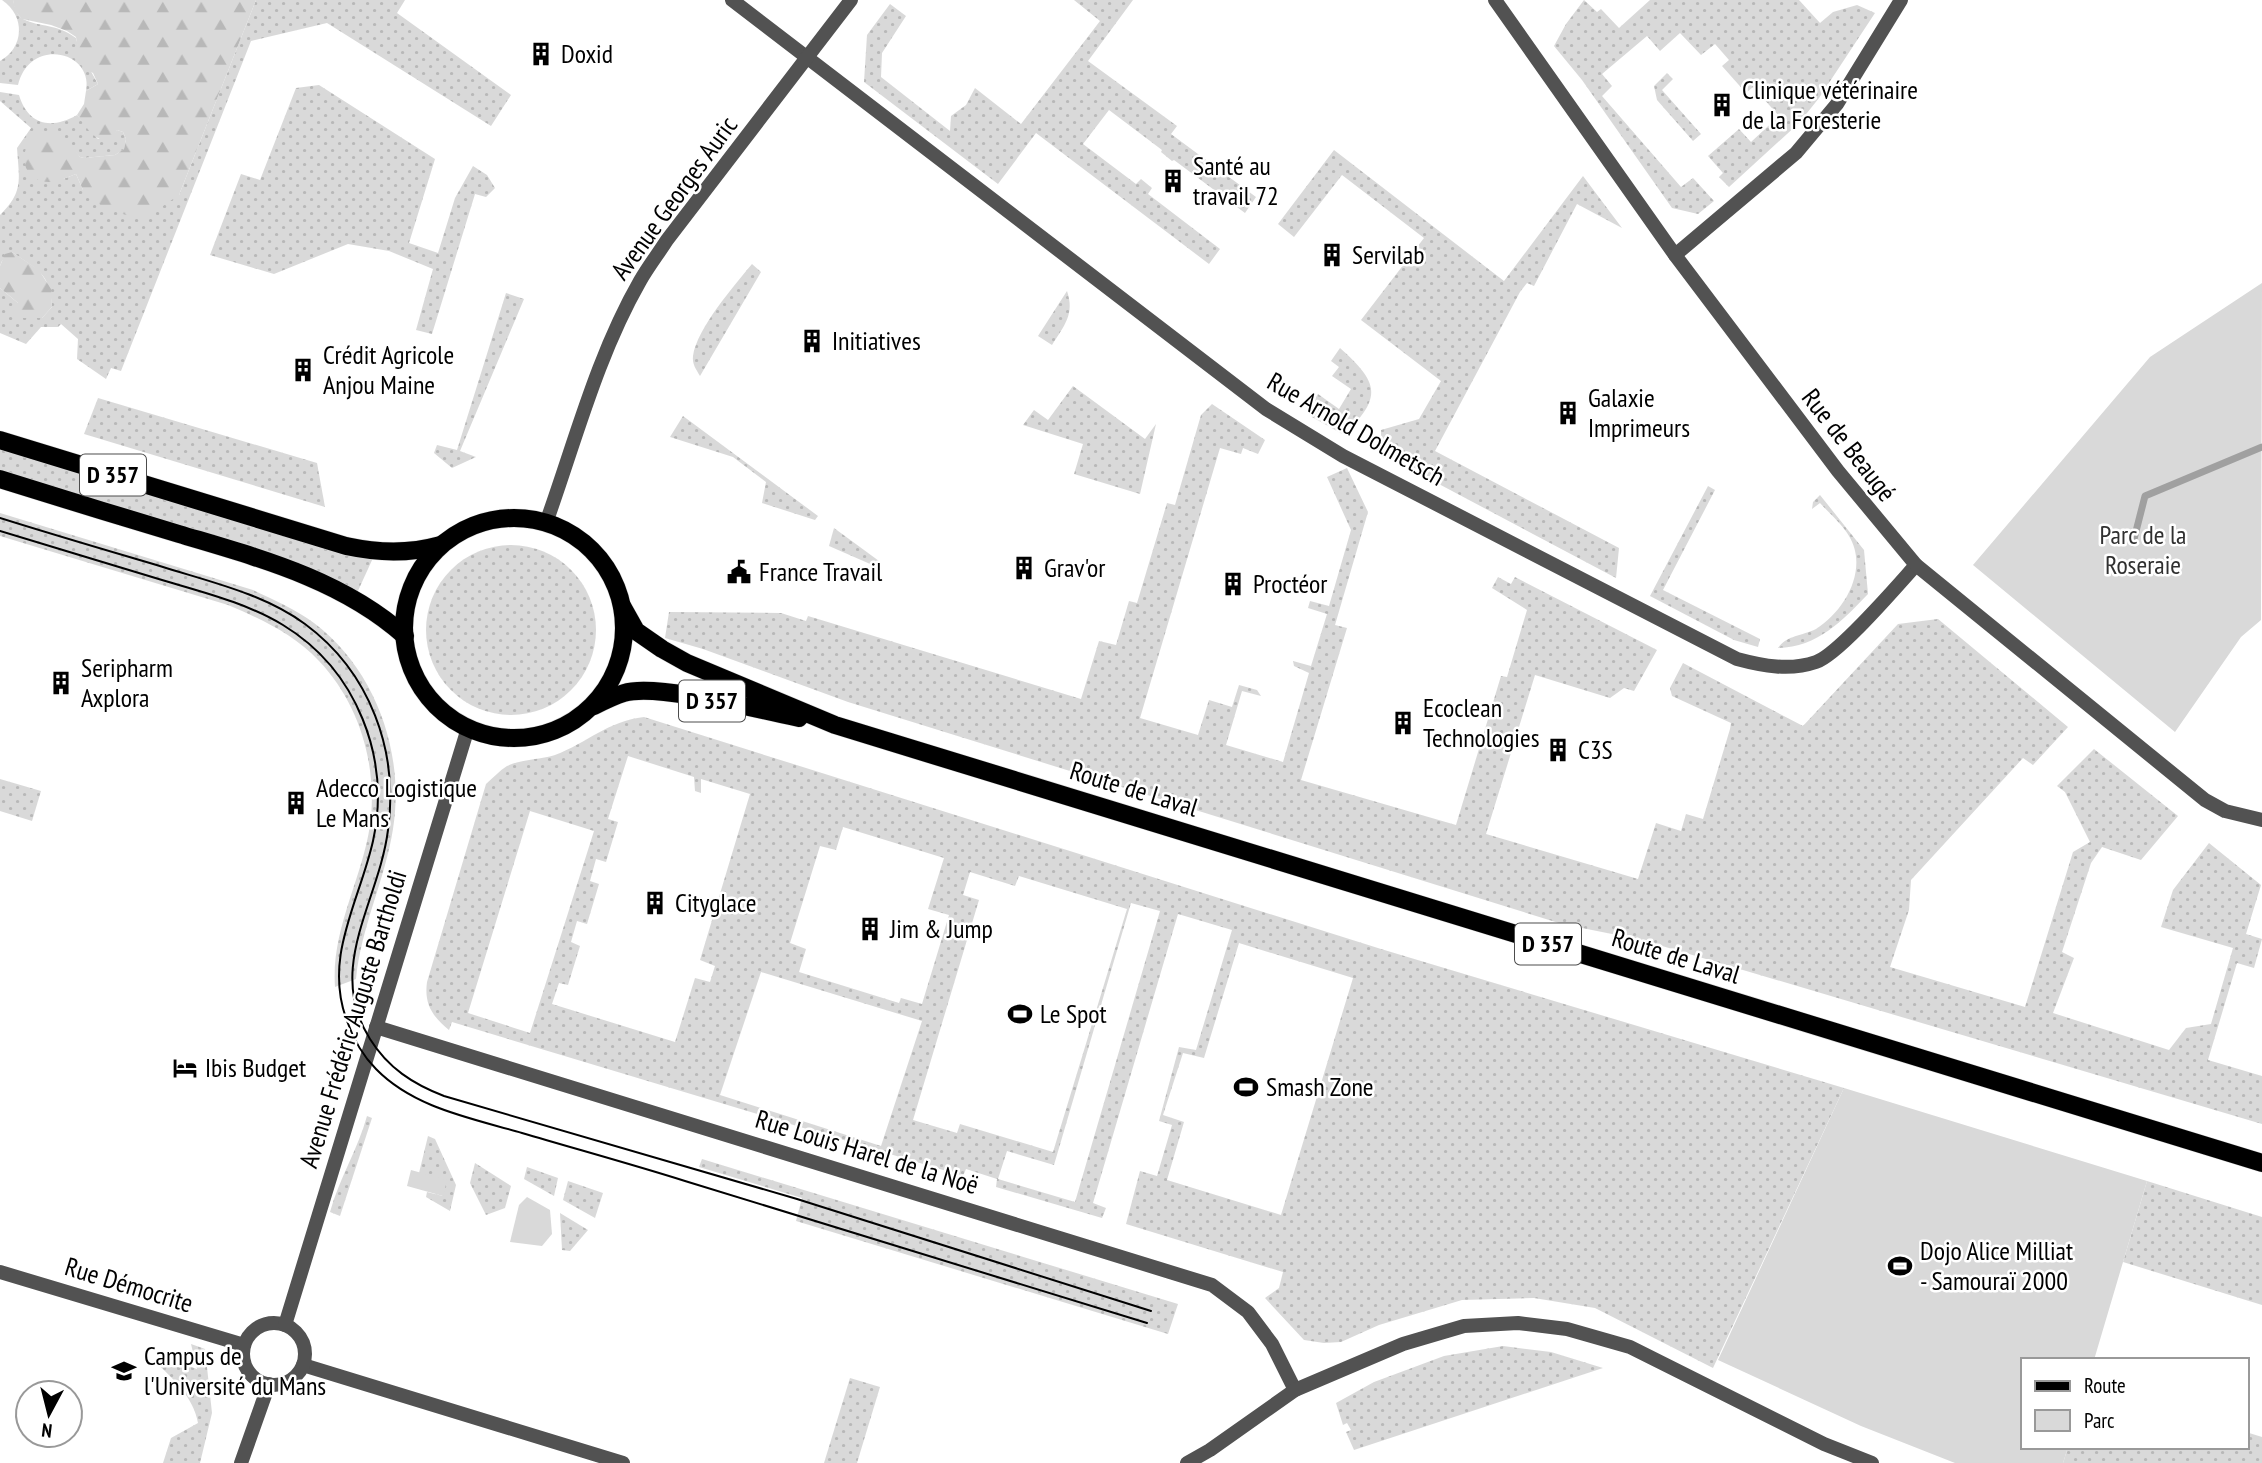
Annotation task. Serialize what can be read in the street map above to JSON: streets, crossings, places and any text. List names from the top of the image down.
{
  "streets": {
    "main road": ["D 357", "Route de Laval"],
    "street": [
      "Avenue Georges Auric",
      "Rue Arnold Dolmetsch",
      "Rue de Beaugé",
      "Avenue Frédéric Auguste Bartholdi",
      "Rue Louis Harel de la Noë",
      "Rue Démocrite"
    ]
  },
  "crossings": [
    ["Avenue Georges Auric", "Rue Arnold Dolmetsch"],
    ["Avenue Georges Auric", "D 357"],
    ["Avenue Georges Auric", "Route de Laval"],
    ["Avenue Georges Auric", "Avenue Frédéric Auguste Bartholdi"],
    ["Rue Arnold Dolmetsch", "Rue de Beaugé"],
    ["D 357", "Route de Laval"],
    ["D 357", "Avenue Frédéric Auguste Bartholdi"],
    ["Route de Laval", "Avenue Frédéric Auguste Bartholdi"],
    ["Avenue Frédéric Auguste Bartholdi", "Rue Louis Harel de la Noë"],
    ["Avenue Frédéric Auguste Bartholdi", "Rue Démocrite"]
  ],
  "parks": ["Parc de la Roseraie"],
  "places": {
    "building": [
      "Doxid",
      "Clinique vétérinaire de la Foresterie",
      "Santé au travail 72",
      "Servilab",
      "Initiatives",
      "Crédit Agricole Anjou Maine",
      "Galaxie Imprimeurs",
      "Grav'or",
      "Proctéor",
      "Seripharm Axplora",
      "Ecoclean Technologies",
      "C3S",
      "Adecco Logistique Le Mans",
      "Cityglace",
      "Jim & Jump"
    ],
    "public building": ["France Travail"],
    "sports": ["Le Spot", "Smash Zone", "Dojo Alice Milliat - Samouraï 2000"],
    "hotel": ["Ibis Budget"],
    "school or university": ["Campus de l'Université du Mans"]
  },
  "legend": ["Route", "Parc"],
  "north": "bottom"
}
